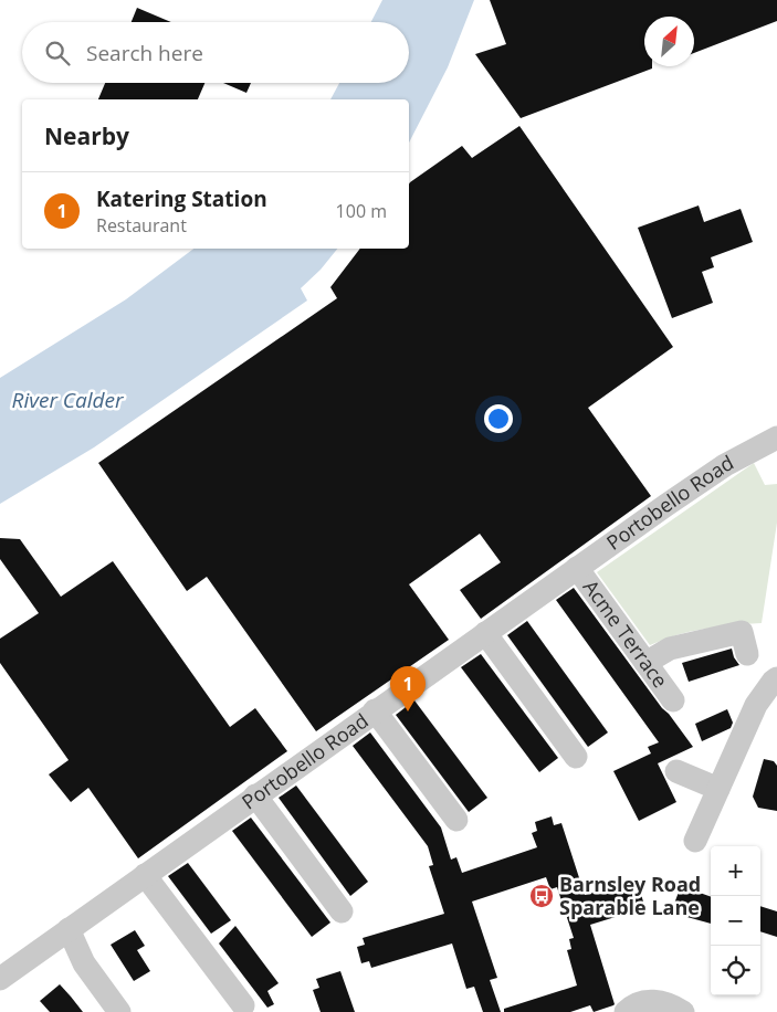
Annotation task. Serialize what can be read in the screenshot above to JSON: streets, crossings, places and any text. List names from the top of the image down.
{
  "streets": {
    "street": ["Portobello Road", "Acme Terrace"]
  },
  "crossings": [
    ["Portobello Road", "Acme Terrace"]
  ],
  "water": ["River Calder"],
  "places": {
    "bus stop": ["Barnsley Road Sparable Lane"]
  },
  "north": "top right",
  "page": {
    "search": "Search here",
    "heading": "Nearby",
    "list": [
      {
        "mark": "1",
        "name": "Katering Station",
        "note": "Restaurant",
        "value": "100 m"
      }
    ],
    "pins": "1",
    "map_buttons": ["+", "−"]
  }
}
